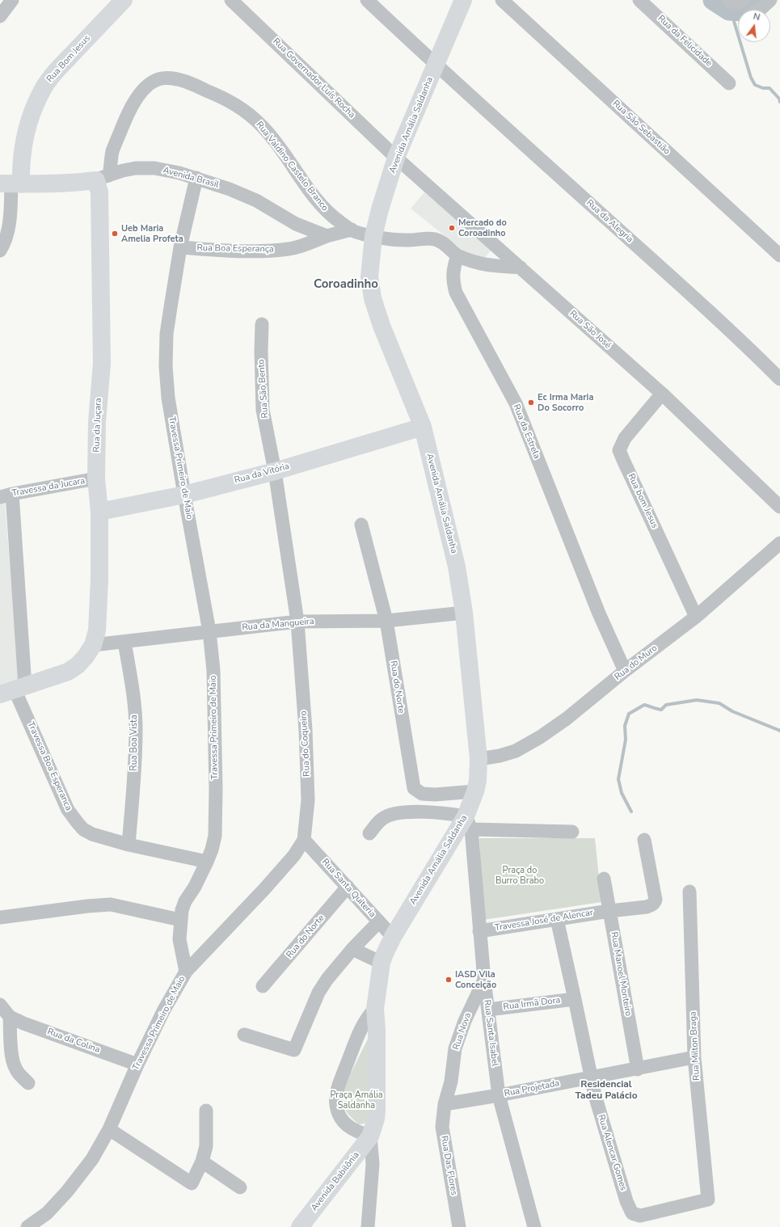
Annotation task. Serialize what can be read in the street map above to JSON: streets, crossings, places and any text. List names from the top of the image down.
{
  "streets": {
    "main road": [
      "Rua Bom Jesus",
      "Avenida Amália Saldanha",
      "Avenida Brasil",
      "Rua da Juçara",
      "Rua da Vitória",
      "Avenida Babilônia"
    ],
    "street": [
      "Rua da Felicidade",
      "Rua Governador Luís Rocha",
      "Rua São Sebastião",
      "Rua Valdino Castelo Branco",
      "Rua da Alegria",
      "Rua Boa Esperança",
      "Rua São José",
      "Rua São Bento",
      "Rua da Estrela",
      "Travessa Primeiro de Maio",
      "Travessa da Jucara",
      "Rua bom Jesus",
      "Rua da Mangueira",
      "Rua do Muro",
      "Rua do Norte",
      "Rua Boa Vista",
      "Rua do Coqueiro",
      "Travessa Boa Esperanca",
      "Rua Santa Quiteria",
      "Travessa José de Alencar",
      "Rua Manoel Monteiro",
      "Rua Irmã Dora",
      "Rua Nova",
      "Rua Santa Isabel",
      "Rua da Colina",
      "Rua Milton Braga",
      "Rua Projetada",
      "Rua Alencar Gomes",
      "Rua Das Flores"
    ]
  },
  "crossings": [
    ["Rua Bom Jesus", "Avenida Brasil"],
    ["Rua Governador Luís Rocha", "Avenida Amália Saldanha"],
    ["Rua Governador Luís Rocha", "Rua São José"],
    ["Avenida Amália Saldanha", "Rua Valdino Castelo Branco"],
    ["Avenida Amália Saldanha", "Rua da Alegria"],
    ["Avenida Amália Saldanha", "Rua São José"],
    ["Avenida Amália Saldanha", "Rua da Vitória"],
    ["Avenida Amália Saldanha", "Rua da Mangueira"],
    ["Avenida Amália Saldanha", "Rua do Muro"],
    ["Avenida Amália Saldanha", "Rua do Norte"],
    ["Avenida Amália Saldanha", "Rua Santa Quiteria"],
    ["Avenida Amália Saldanha", "Rua Santa Isabel"],
    ["Avenida Amália Saldanha", "Avenida Babilônia"],
    ["Rua Valdino Castelo Branco", "Avenida Brasil"],
    ["Rua Valdino Castelo Branco", "Rua da Juçara"],
    ["Rua Valdino Castelo Branco", "Rua da Estrela"],
    ["Avenida Brasil", "Rua Boa Esperança"],
    ["Avenida Brasil", "Rua da Juçara"],
    ["Avenida Brasil", "Travessa Primeiro de Maio"],
    ["Rua Boa Esperança", "Travessa Primeiro de Maio"],
    ["Rua São José", "Rua bom Jesus"],
    ["Rua São Bento", "Rua da Vitória"],
    ["Rua São Bento", "Rua do Coqueiro"],
    ["Rua da Juçara", "Rua da Vitória"],
    ["Rua da Juçara", "Travessa da Jucara"],
    ["Rua da Juçara", "Rua da Mangueira"],
    ["Rua da Juçara", "Travessa Boa Esperanca"],
    ["Rua da Estrela", "Rua do Muro"],
    ["Travessa Primeiro de Maio", "Rua da Vitória"],
    ["Travessa Primeiro de Maio", "Rua da Mangueira"],
    ["Travessa Primeiro de Maio", "Rua do Coqueiro"],
    ["Travessa Primeiro de Maio", "Travessa Boa Esperanca"],
    ["Travessa Primeiro de Maio", "Rua da Colina"],
    ["Rua da Vitória", "Rua do Coqueiro"],
    ["Travessa da Jucara", "Travessa Boa Esperanca"],
    ["Rua bom Jesus", "Rua do Muro"],
    ["Rua da Mangueira", "Rua do Norte"],
    ["Rua da Mangueira", "Rua Boa Vista"],
    ["Rua da Mangueira", "Rua do Coqueiro"],
    ["Rua do Norte", "Rua Santa Quiteria"],
    ["Rua Boa Vista", "Travessa Boa Esperanca"],
    ["Rua do Coqueiro", "Rua Santa Quiteria"],
    ["Travessa José de Alencar", "Rua Manoel Monteiro"],
    ["Travessa José de Alencar", "Rua Santa Isabel"],
    ["Travessa José de Alencar", "Rua Alencar Gomes"],
    ["Rua Manoel Monteiro", "Rua Projetada"],
    ["Rua Irmã Dora", "Rua Santa Isabel"],
    ["Rua Irmã Dora", "Rua Alencar Gomes"],
    ["Rua Nova", "Rua Santa Isabel"],
    ["Rua Nova", "Rua Projetada"],
    ["Rua Nova", "Rua Das Flores"],
    ["Rua Santa Isabel", "Rua Projetada"],
    ["Rua Milton Braga", "Rua Projetada"],
    ["Rua Milton Braga", "Rua Alencar Gomes"],
    ["Rua Projetada", "Rua Alencar Gomes"],
    ["Rua Projetada", "Rua Das Flores"]
  ],
  "districts": ["Coroadinho", "Residencial Tadeu Palácio"],
  "parks": ["Praça do Burro Brabo", "Praça Amália Saldanha"],
  "places": [
    "Mercado do Coroadinho",
    "Ueb Maria Amelia Profeta",
    "Ec Irma Maria Do Socorro",
    "IASD Vila Conceição"
  ],
  "north": "top"
}
